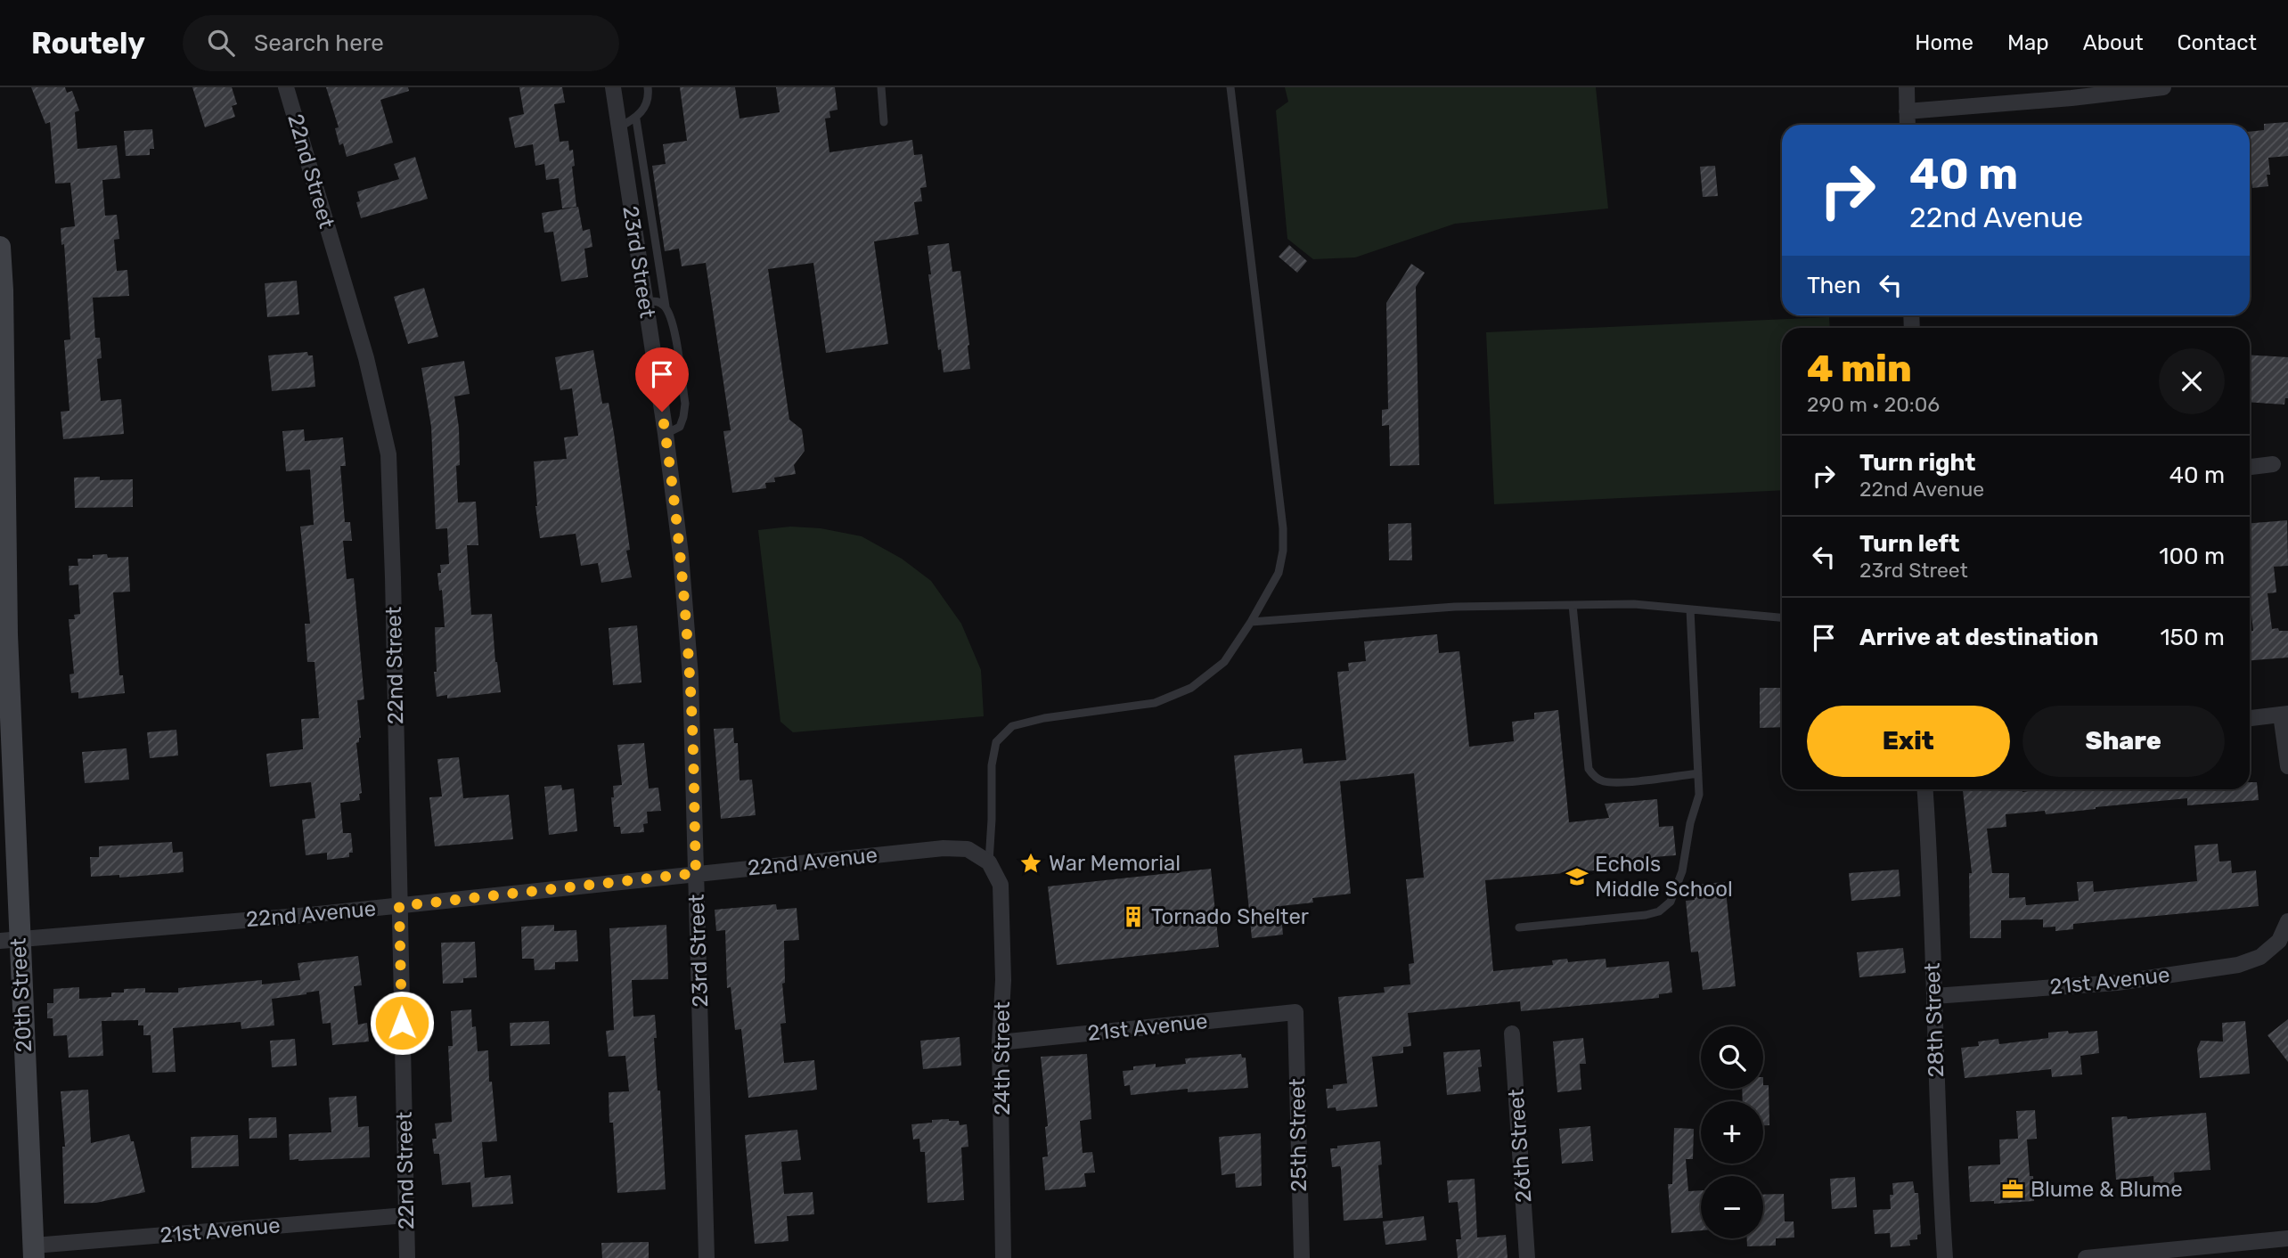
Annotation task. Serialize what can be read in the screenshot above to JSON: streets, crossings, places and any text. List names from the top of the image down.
{
  "streets": {
    "street": [
      "22nd Street",
      "23rd Street",
      "22nd Avenue",
      "21st Avenue",
      "20th Street",
      "28th Street",
      "24th Street",
      "25th Street",
      "26th Street"
    ]
  },
  "crossings": [
    ["22nd Street", "22nd Avenue"],
    ["22nd Street", "21st Avenue"],
    ["23rd Street", "22nd Avenue"],
    ["22nd Avenue", "20th Street"],
    ["22nd Avenue", "24th Street"],
    ["21st Avenue", "20th Street"],
    ["21st Avenue", "28th Street"],
    ["21st Avenue", "24th Street"],
    ["21st Avenue", "25th Street"]
  ],
  "places": {
    "place": ["War Memorial"],
    "school or university": ["Echols Middle School"],
    "building": ["Tornado Shelter"],
    "office": ["Blume & Blume"]
  },
  "page": {
    "header": "Routely",
    "search": "Search here",
    "nav": [
      "Home",
      "Map",
      "About",
      "Contact"
    ],
    "turn": ["40 m", "22nd Avenue"],
    "then": "Then",
    "heading": ["4 min", "290 m · 20:06"],
    "list": [
      {
        "name": "Turn right",
        "note": "22nd Avenue",
        "value": "40 m"
      },
      {
        "name": "Turn left",
        "note": "23rd Street",
        "value": "100 m"
      },
      {
        "name": "Arrive at destination",
        "value": "150 m"
      }
    ],
    "buttons": ["Exit", "Share"],
    "map_buttons": ["+", "−"]
  }
}
